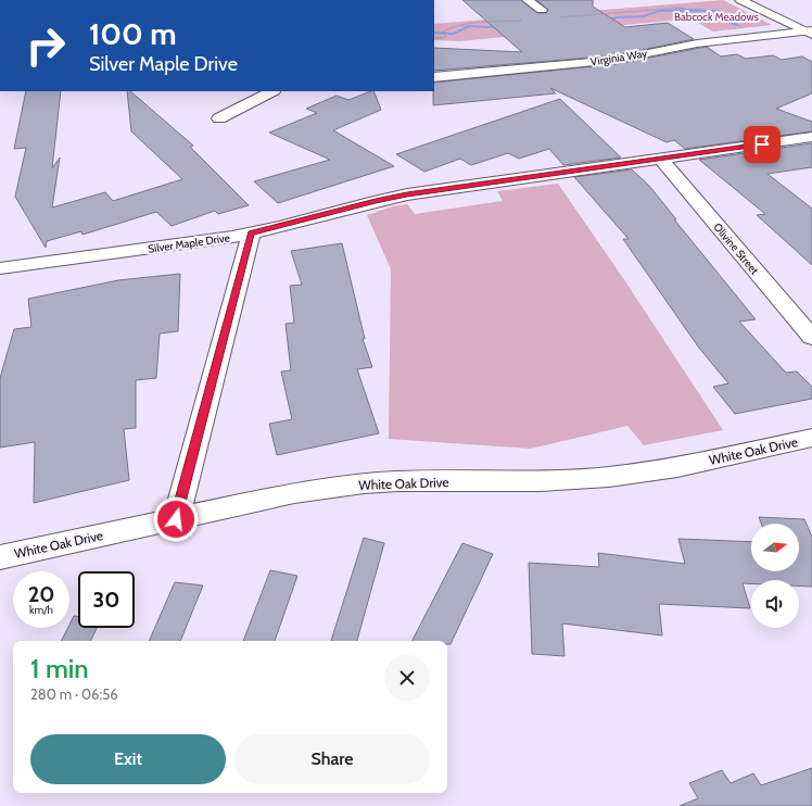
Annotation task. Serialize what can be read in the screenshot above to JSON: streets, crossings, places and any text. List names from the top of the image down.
{
  "streets": {
    "street": [
      "Virginia Way",
      "Silver Maple Drive",
      "Olivine Street",
      "White Oak Drive"
    ]
  },
  "crossings": [
    ["Silver Maple Drive", "Olivine Street"]
  ],
  "parks": ["Babcock Meadows"],
  "north": "right",
  "page": {
    "turn": ["100 m", "Silver Maple Drive"],
    "speed": "20 km/h",
    "limit": "30",
    "heading": ["1 min", "280 m · 06:56"],
    "buttons": ["Exit", "Share"]
  }
}
